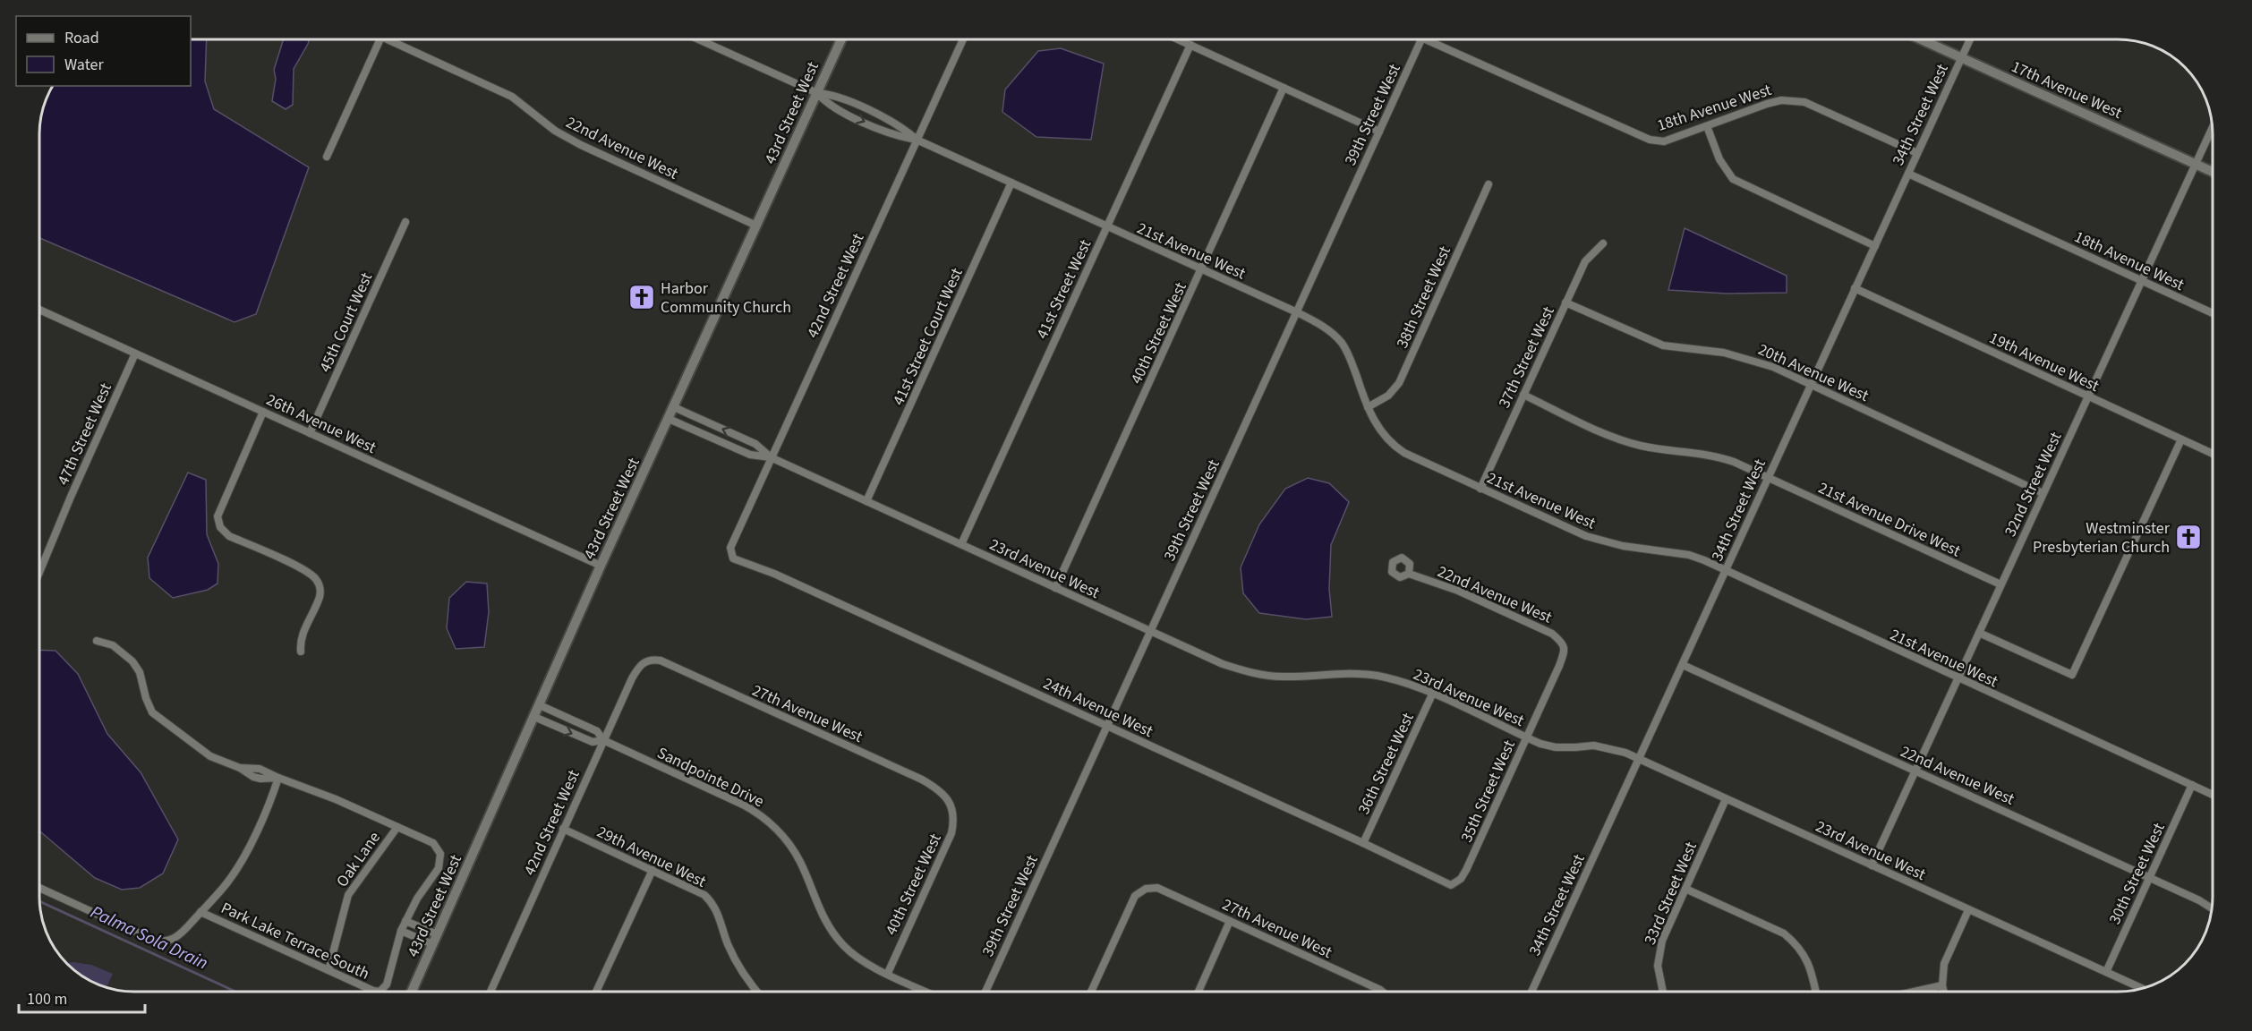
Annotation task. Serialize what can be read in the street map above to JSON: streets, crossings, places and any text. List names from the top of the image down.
{
  "streets": {
    "street": [
      "17th Avenue West",
      "18th Avenue West",
      "43rd Street West",
      "39th Street West",
      "34th Street West",
      "22nd Avenue West",
      "21st Avenue West",
      "42nd Street West",
      "41st Street West",
      "38th Street West",
      "45th Court West",
      "40th Street West",
      "41st Street Court West",
      "37th Street West",
      "19th Avenue West",
      "20th Avenue West",
      "26th Avenue West",
      "47th Street West",
      "32nd Street West",
      "21st Avenue Drive West",
      "23rd Avenue West",
      "24th Avenue West",
      "27th Avenue West",
      "36th Street West",
      "Sandpointe Drive",
      "35th Street West",
      "29th Avenue West",
      "Oak Lane",
      "30th Street West",
      "33rd Street West",
      "Park Lake Terrace South"
    ]
  },
  "crossings": [
    ["17th Avenue West", "34th Street West"],
    ["17th Avenue West", "32nd Street West"],
    ["18th Avenue West", "34th Street West"],
    ["18th Avenue West", "32nd Street West"],
    ["43rd Street West", "22nd Avenue West"],
    ["43rd Street West", "21st Avenue West"],
    ["43rd Street West", "26th Avenue West"],
    ["43rd Street West", "23rd Avenue West"],
    ["43rd Street West", "Sandpointe Drive"],
    ["39th Street West", "21st Avenue West"],
    ["39th Street West", "23rd Avenue West"],
    ["39th Street West", "24th Avenue West"],
    ["34th Street West", "22nd Avenue West"],
    ["34th Street West", "21st Avenue West"],
    ["34th Street West", "19th Avenue West"],
    ["34th Street West", "20th Avenue West"],
    ["34th Street West", "21st Avenue Drive West"],
    ["34th Street West", "23rd Avenue West"],
    ["22nd Avenue West", "32nd Street West"],
    ["22nd Avenue West", "35th Street West"],
    ["22nd Avenue West", "30th Street West"],
    ["21st Avenue West", "42nd Street West"],
    ["21st Avenue West", "41st Street West"],
    ["21st Avenue West", "38th Street West"],
    ["21st Avenue West", "40th Street West"],
    ["21st Avenue West", "41st Street Court West"],
    ["21st Avenue West", "37th Street West"],
    ["21st Avenue West", "32nd Street West"],
    ["21st Avenue West", "30th Street West"],
    ["42nd Street West", "23rd Avenue West"],
    ["42nd Street West", "24th Avenue West"],
    ["42nd Street West", "27th Avenue West"],
    ["42nd Street West", "Sandpointe Drive"],
    ["42nd Street West", "29th Avenue West"],
    ["41st Street West", "23rd Avenue West"],
    ["45th Court West", "26th Avenue West"],
    ["40th Street West", "23rd Avenue West"],
    ["40th Street West", "27th Avenue West"],
    ["40th Street West", "Sandpointe Drive"],
    ["41st Street Court West", "23rd Avenue West"],
    ["37th Street West", "20th Avenue West"],
    ["37th Street West", "21st Avenue Drive West"],
    ["19th Avenue West", "32nd Street West"],
    ["20th Avenue West", "32nd Street West"],
    ["26th Avenue West", "47th Street West"],
    ["32nd Street West", "21st Avenue Drive West"],
    ["32nd Street West", "23rd Avenue West"],
    ["23rd Avenue West", "36th Street West"],
    ["23rd Avenue West", "35th Street West"],
    ["23rd Avenue West", "30th Street West"],
    ["23rd Avenue West", "33rd Street West"],
    ["24th Avenue West", "36th Street West"],
    ["24th Avenue West", "35th Street West"],
    ["Oak Lane", "Park Lake Terrace South"]
  ],
  "water": ["Palma Sola Drain"],
  "places": {
    "church": ["Harbor Community Church", "Westminster Presbyterian Church"]
  },
  "legend": ["Road", "Water"],
  "scale_bar": "100 m"
}
